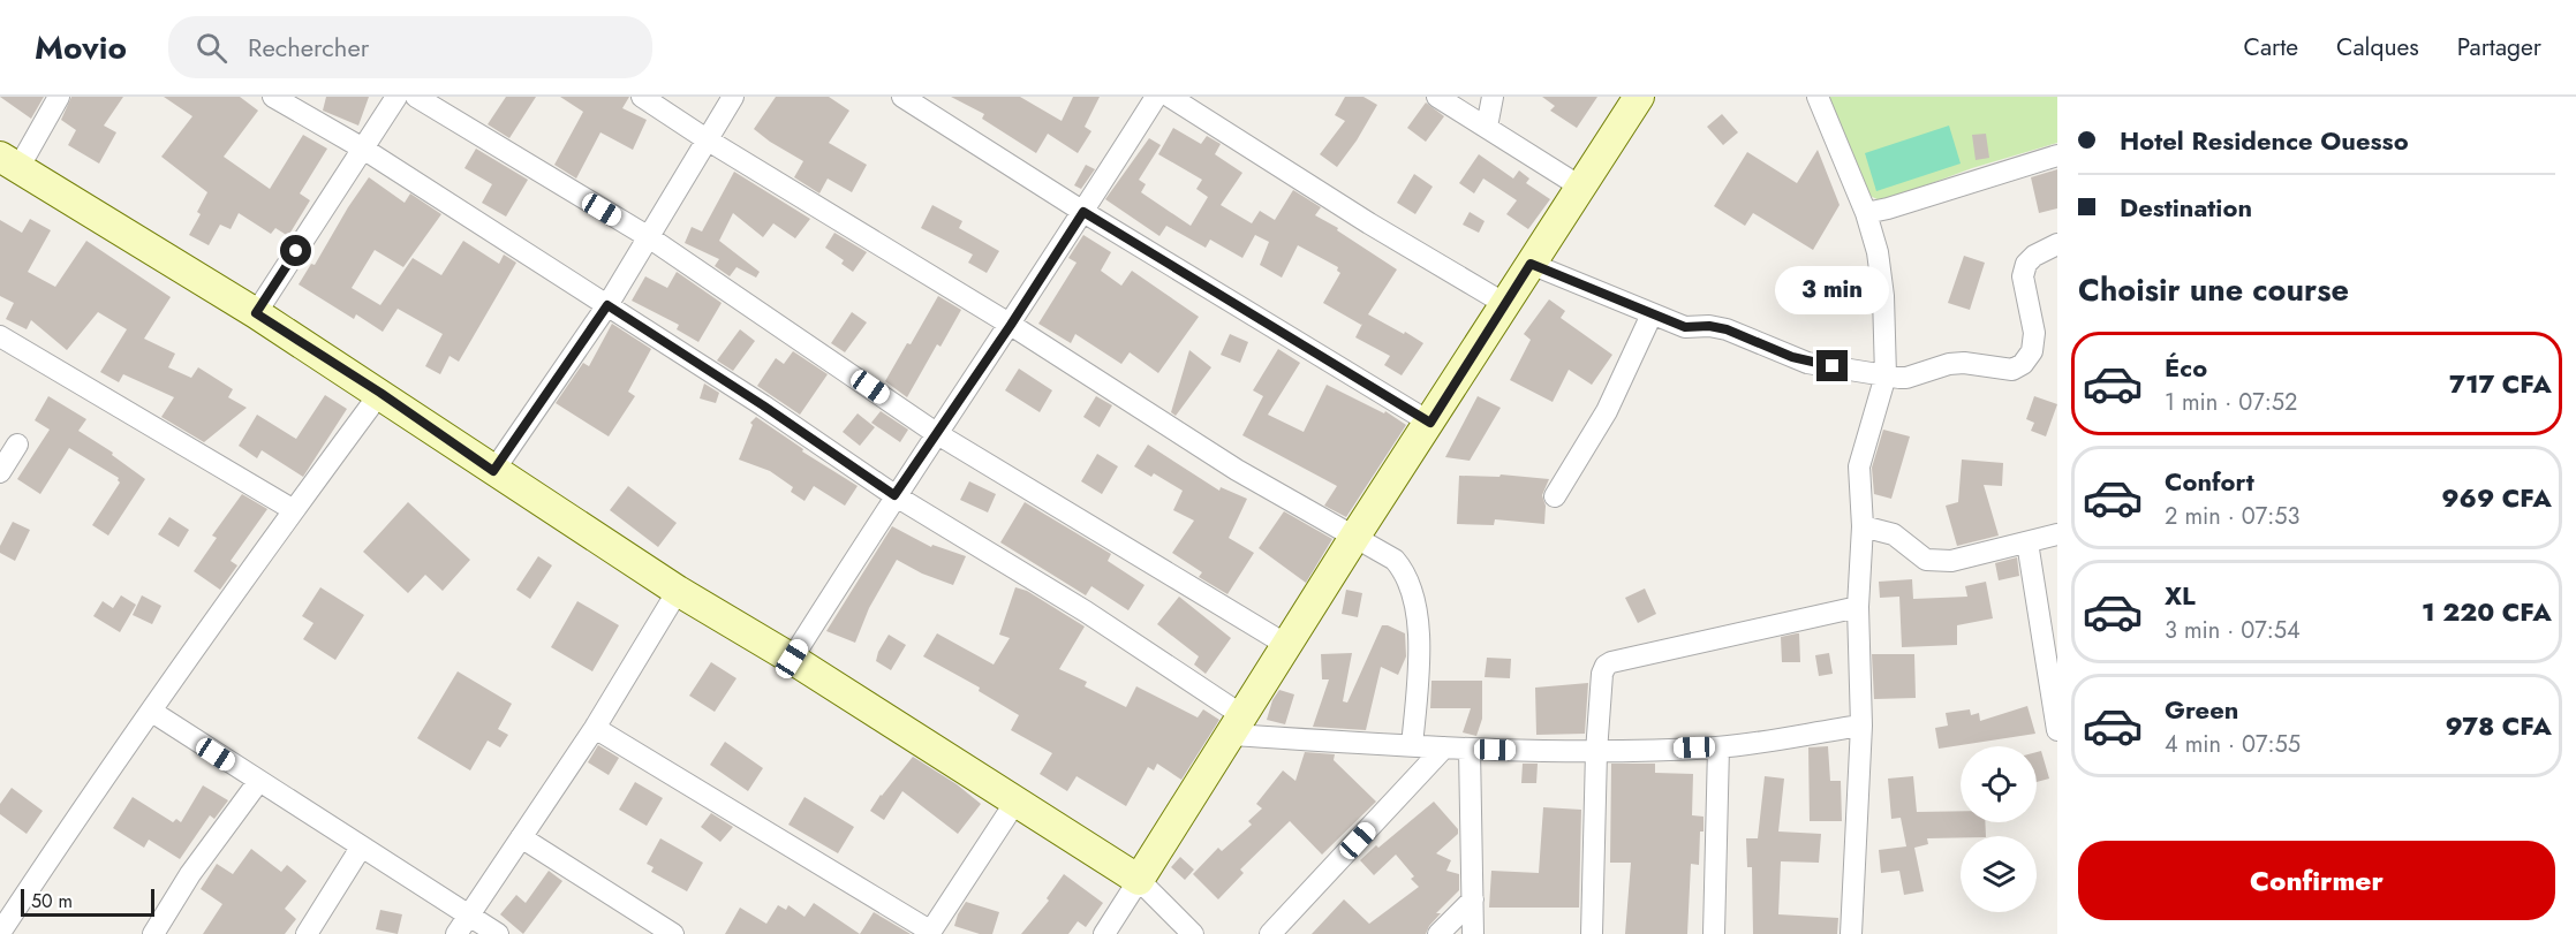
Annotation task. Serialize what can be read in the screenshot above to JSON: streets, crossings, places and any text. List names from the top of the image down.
{
  "scale_bar": "50 m",
  "page": {
    "header": "Movio",
    "search": "Rechercher",
    "nav": ["Carte", "Calques", "Partager"],
    "banner": ["Hotel Residence Ouesso", "Destination"],
    "heading": "Choisir une course",
    "bubble": "3 min",
    "list": [
      {
        "name": "Éco",
        "note": "1 min · 07:52",
        "value": "717 CFA"
      },
      {
        "name": "Confort",
        "note": "2 min · 07:53",
        "value": "969 CFA"
      },
      {
        "name": "XL",
        "note": "3 min · 07:54",
        "value": "1 220 CFA"
      },
      {
        "name": "Green",
        "note": "4 min · 07:55",
        "value": "978 CFA"
      }
    ],
    "buttons": "Confirmer",
    "scale": "50 m"
  }
}
